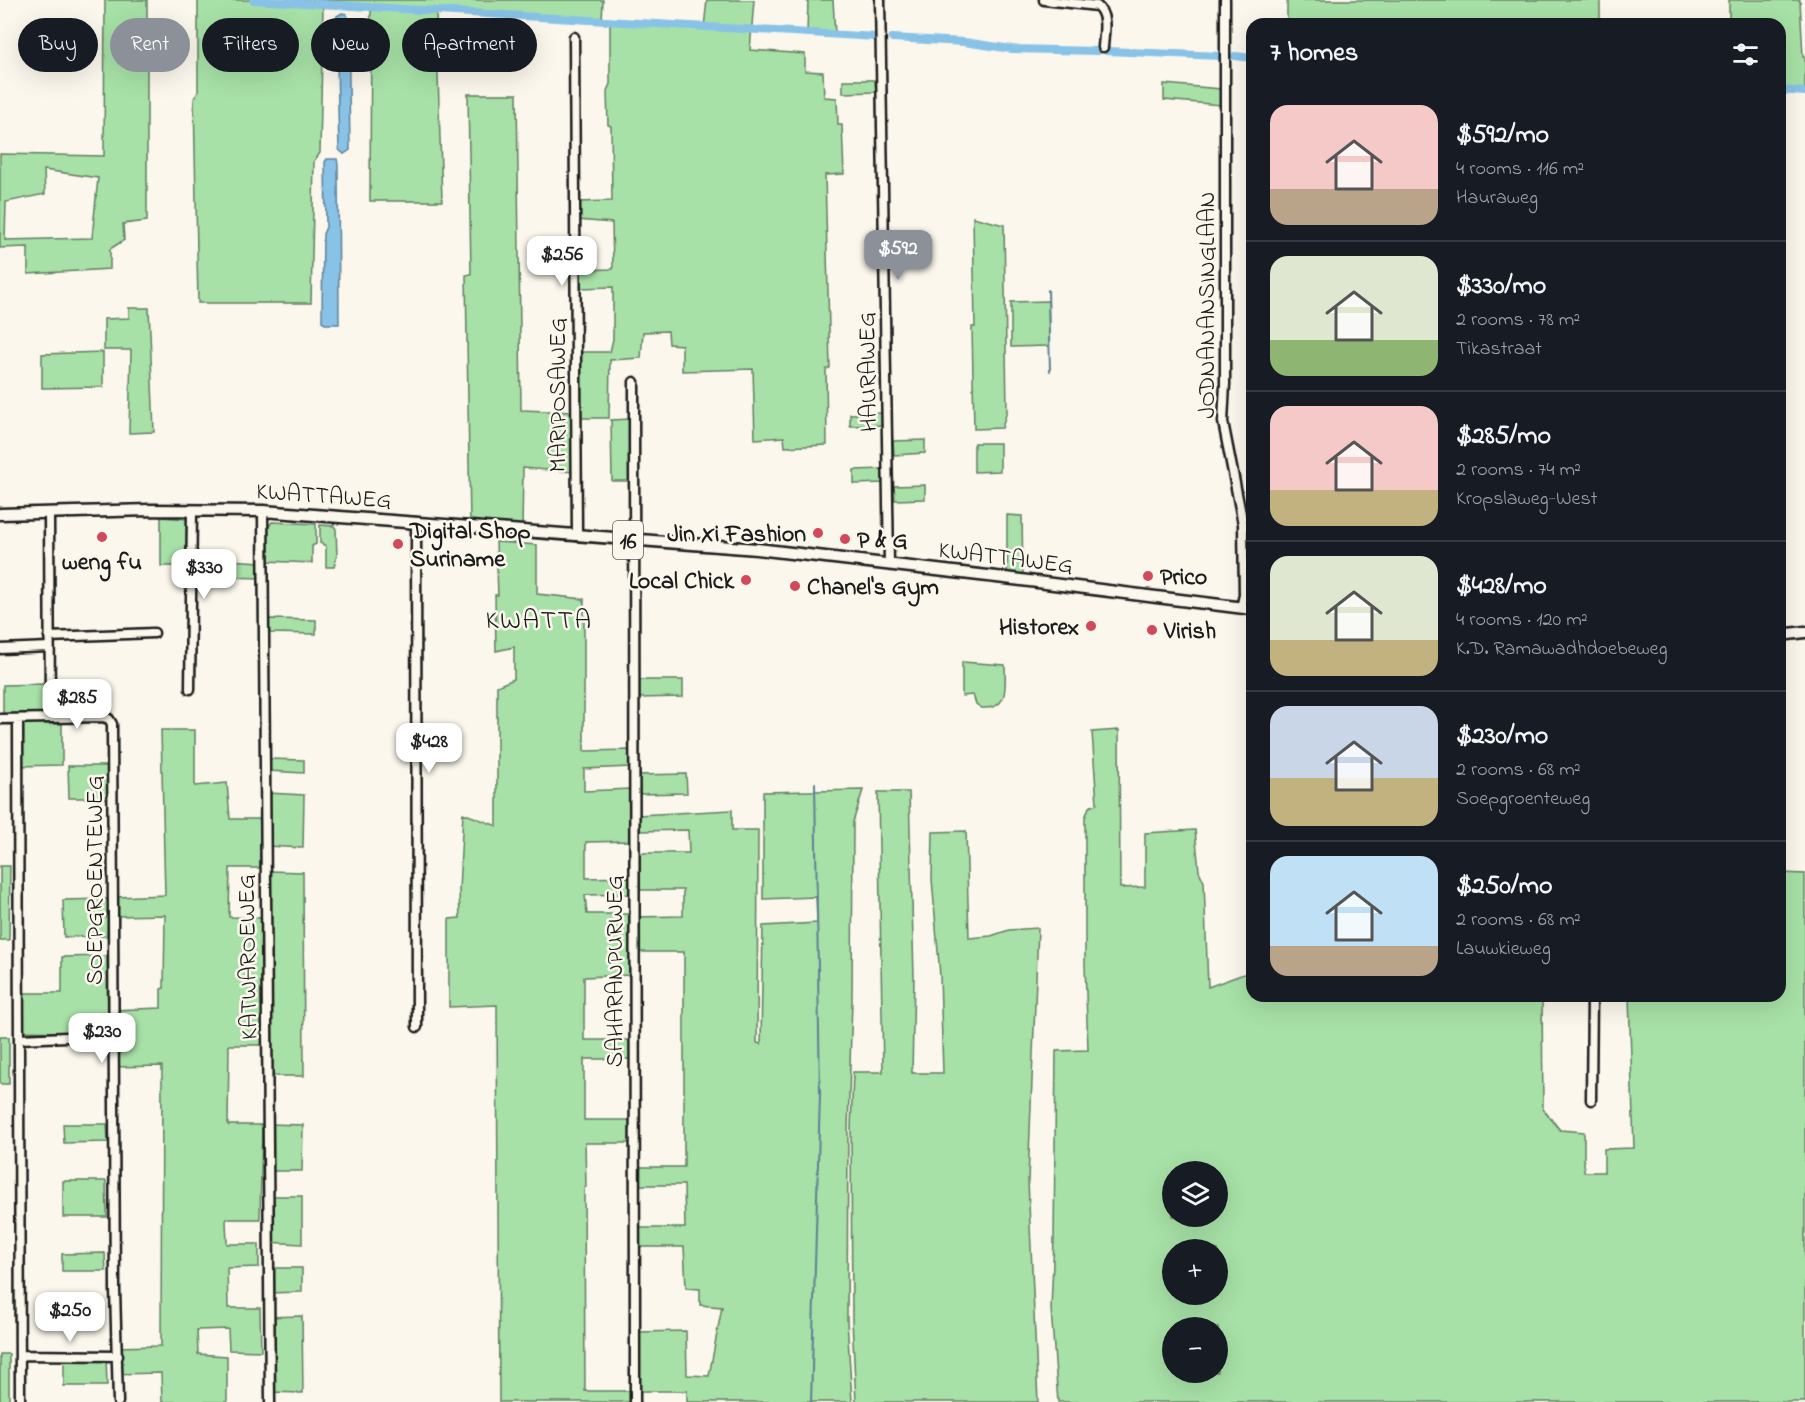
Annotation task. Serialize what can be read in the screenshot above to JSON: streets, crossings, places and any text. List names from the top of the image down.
{
  "streets": {
    "main road": ["KWATTAWEG", "16"],
    "street": [
      "JODNANANSINGLAAN",
      "HAURAWEG",
      "MARIPOSAWEG",
      "SOEPGROENTEWEG",
      "KATWAROEWEG",
      "SAHARANPURWEG"
    ]
  },
  "crossings": [
    ["HAURAWEG", "KWATTAWEG"],
    ["MARIPOSAWEG", "KWATTAWEG"],
    ["KWATTAWEG", "KATWAROEWEG"],
    ["KWATTAWEG", "SAHARANPURWEG"]
  ],
  "districts": ["KWATTA"],
  "places": [
    "Jin Xi Fashion",
    "weng fu",
    "P & G",
    "Digital Shop Suriname",
    "Prico",
    "Local Chick",
    "Chanel's Gym",
    "Historex",
    "Virish"
  ],
  "page": {
    "chip": [
      "Buy",
      "Rent",
      "Filters",
      "New",
      "Apartment"
    ],
    "heading": "7 homes",
    "list": [
      {
        "name": "$592/mo",
        "note": "4 rooms · 116 m² · Hauraweg"
      },
      {
        "name": "$330/mo",
        "note": "2 rooms · 78 m² · Tikastraat"
      },
      {
        "name": "$285/mo",
        "note": "2 rooms · 74 m² · Kropslaweg-West"
      },
      {
        "name": "$428/mo",
        "note": "4 rooms · 120 m² · K.D. Ramawadhdoebeweg"
      },
      {
        "name": "$230/mo",
        "note": "2 rooms · 68 m² · Soepgroenteweg"
      },
      {
        "name": "$250/mo",
        "note": "2 rooms · 68 m² · Lauwkieweg"
      }
    ],
    "price": [
      "$592",
      "$256",
      "$330",
      "$285",
      "$428",
      "$230",
      "$250"
    ],
    "map_buttons": ["+", "−"]
  }
}
